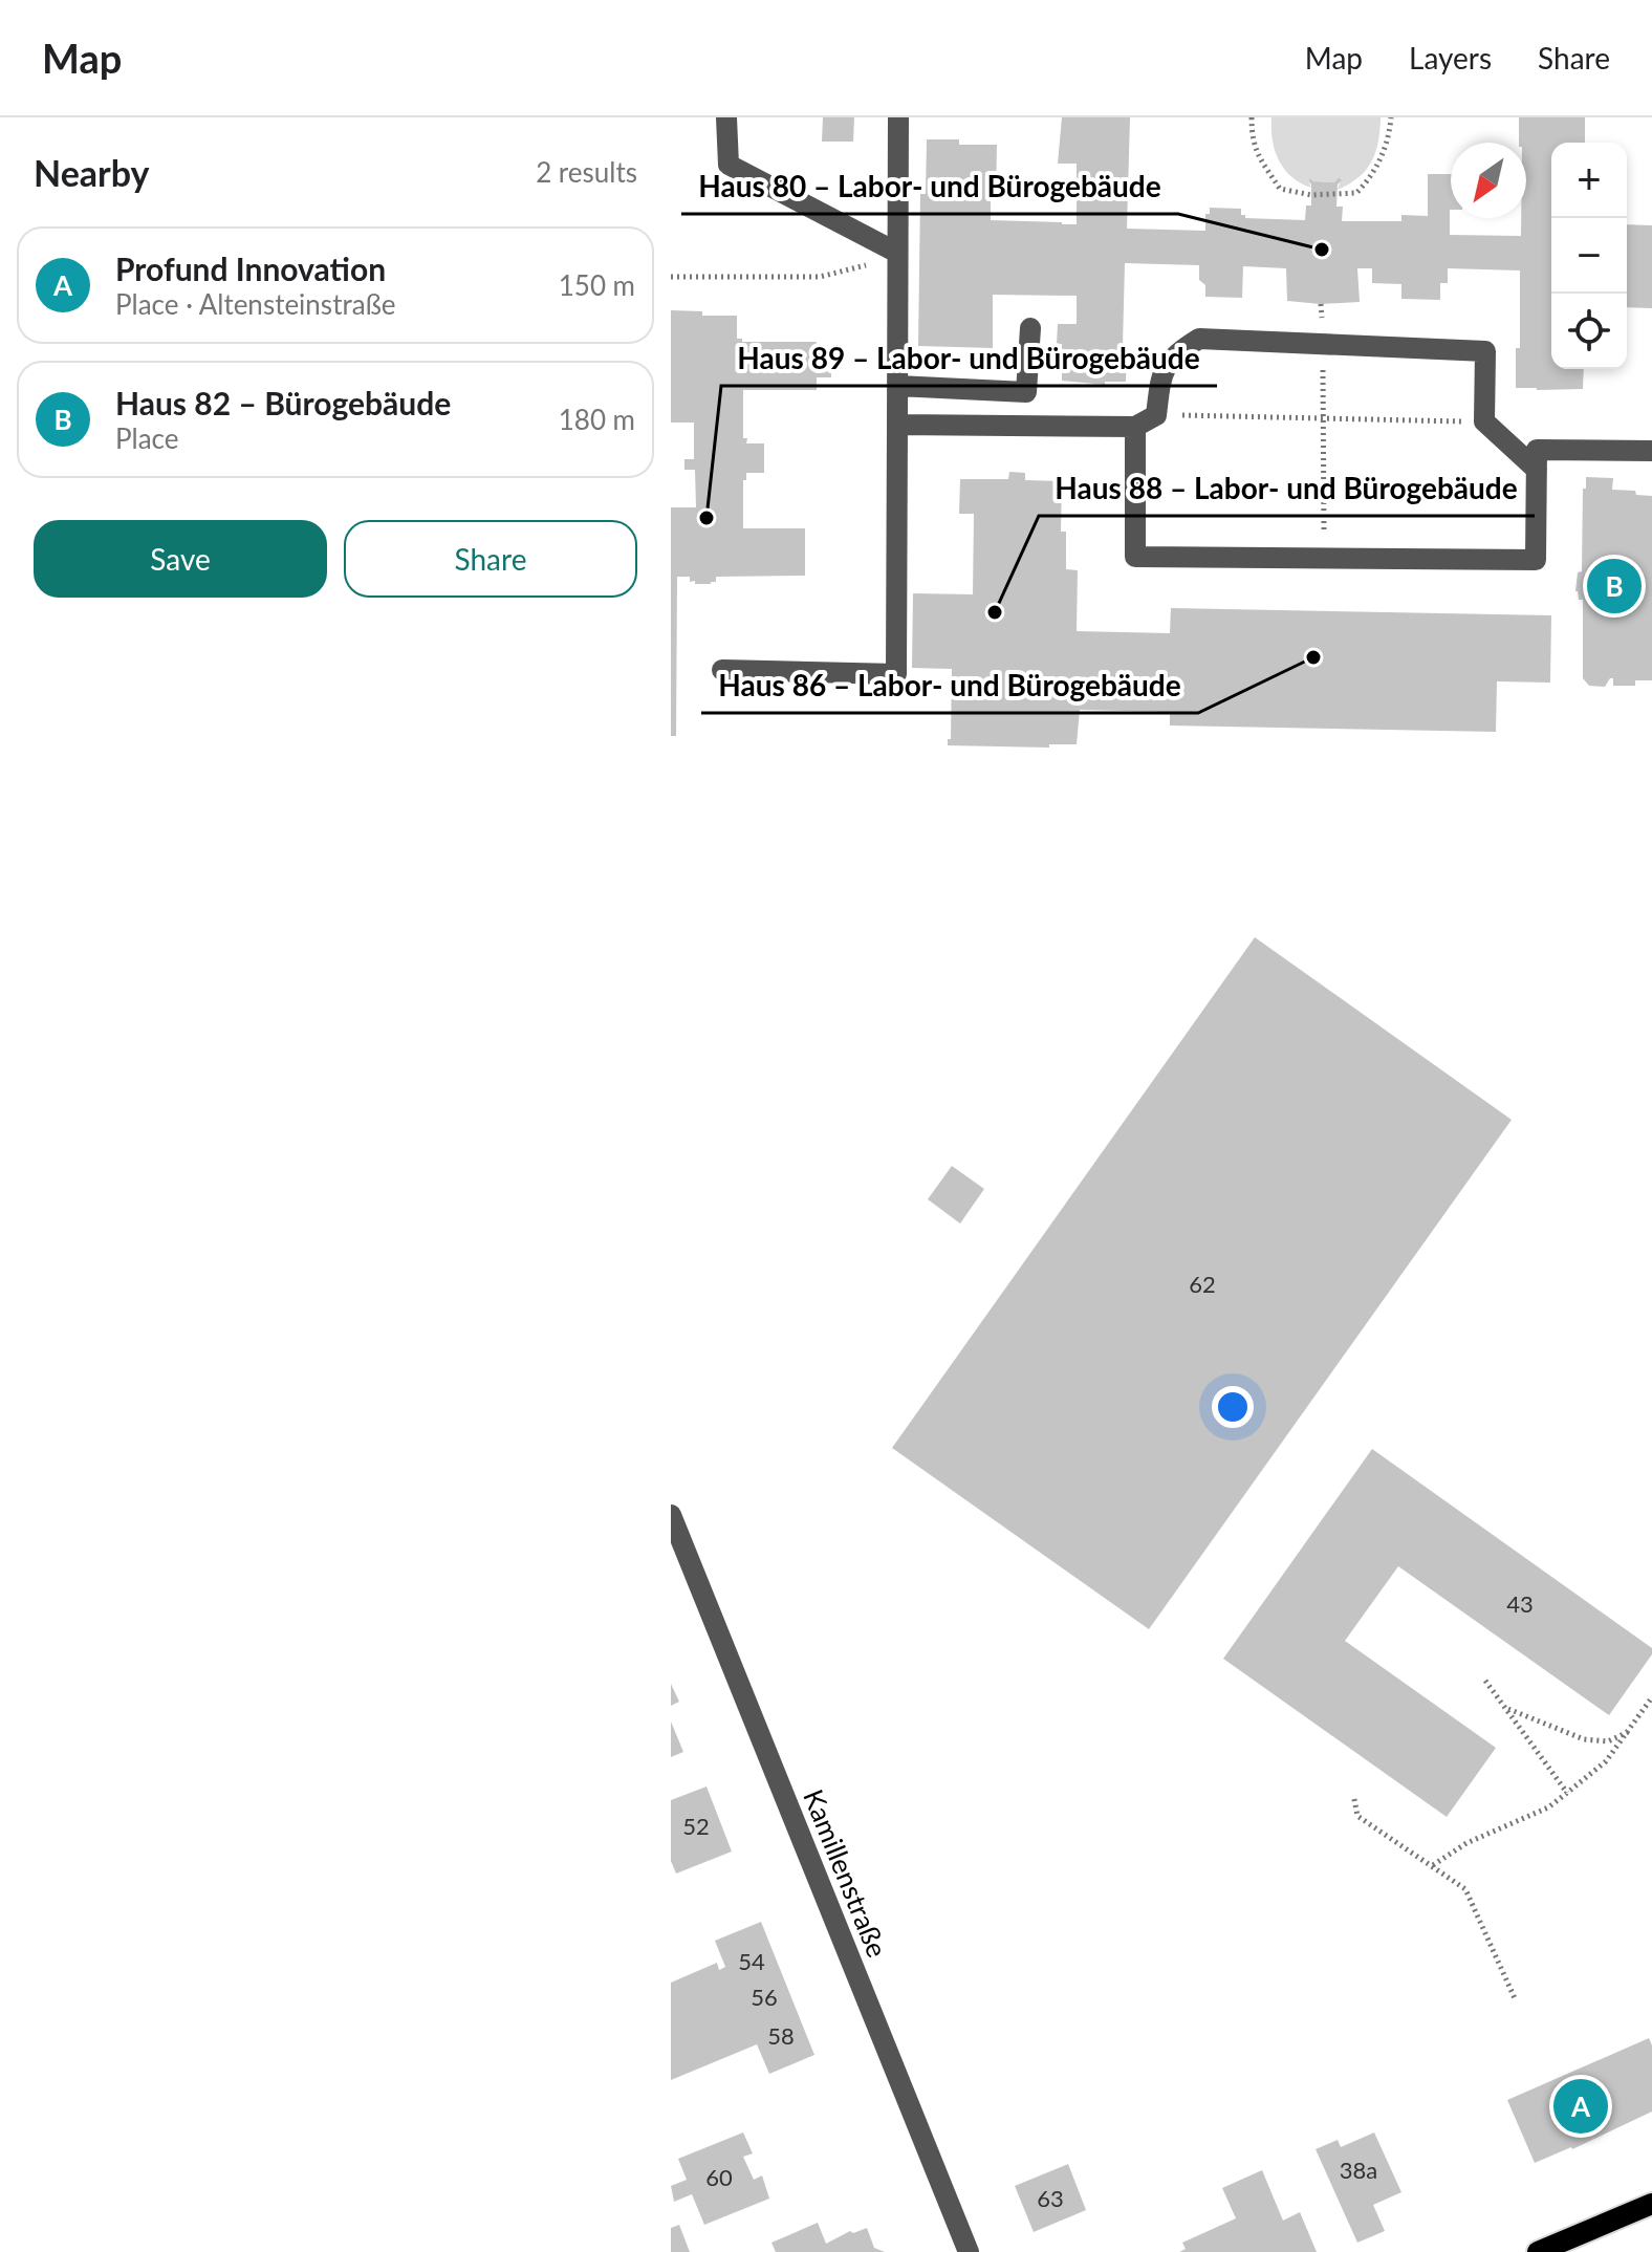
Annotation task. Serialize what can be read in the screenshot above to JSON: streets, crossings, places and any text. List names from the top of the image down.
{
  "streets": {
    "street": ["Kamillenstraße"]
  },
  "places": [
    "Haus 80 – Labor- und Bürogebäude",
    "Haus 89 – Labor- und Bürogebäude",
    "Haus 88 – Labor- und Bürogebäude",
    "Haus 86 – Labor- und Bürogebäude"
  ],
  "house_numbers": [
    "62",
    "43",
    "52",
    "54",
    "56",
    "58",
    "38a",
    "60",
    "63"
  ],
  "north": "bottom left",
  "page": {
    "header": "Map",
    "nav": ["Map", "Layers", "Share"],
    "heading": ["Nearby", "2 results"],
    "map_buttons": ["+", "−"],
    "list": [
      {
        "mark": "A",
        "name": "Profund Innovation",
        "note": "Place · Altensteinstraße",
        "value": "150 m"
      },
      {
        "mark": "B",
        "name": "Haus 82 – Bürogebäude",
        "note": "Place",
        "value": "180 m"
      }
    ],
    "buttons": ["Save", "Share"],
    "pins": ["B", "A"]
  }
}
